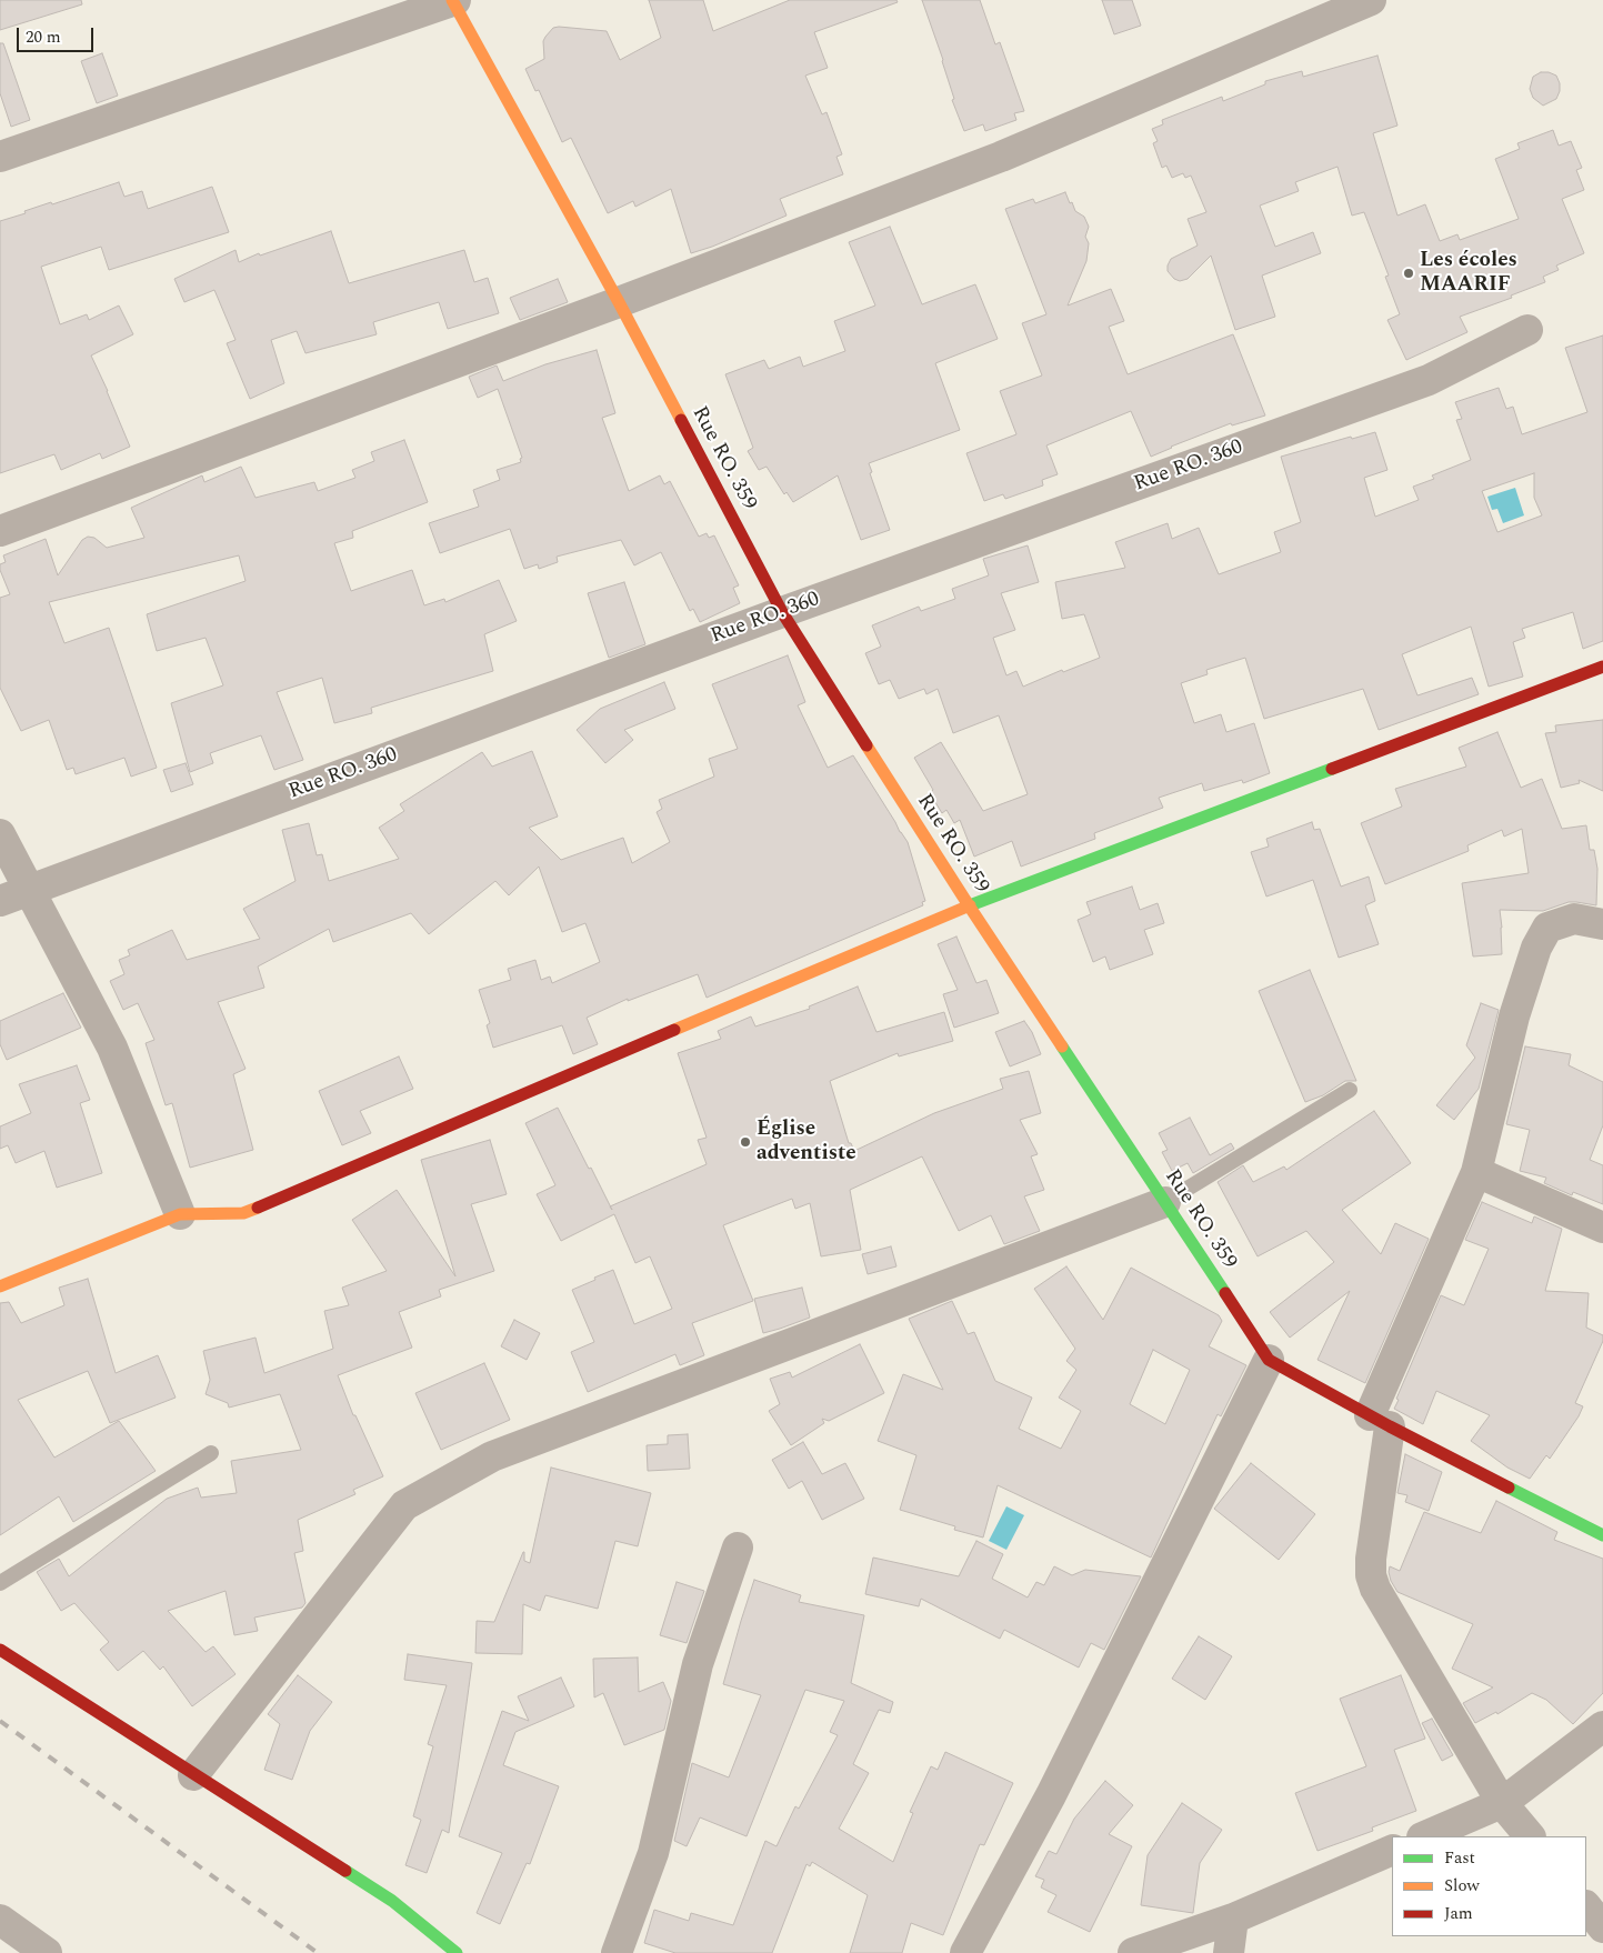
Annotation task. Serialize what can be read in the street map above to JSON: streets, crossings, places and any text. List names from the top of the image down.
{
  "streets": {
    "street": ["Rue RO. 359", "Rue RO. 360"]
  },
  "crossings": [
    ["Rue RO. 359", "Rue RO. 360"]
  ],
  "places": ["Les écoles MAARIF", "Église adventiste"],
  "legend": ["Fast", "Slow", "Jam"],
  "scale_bar": "20 m"
}
